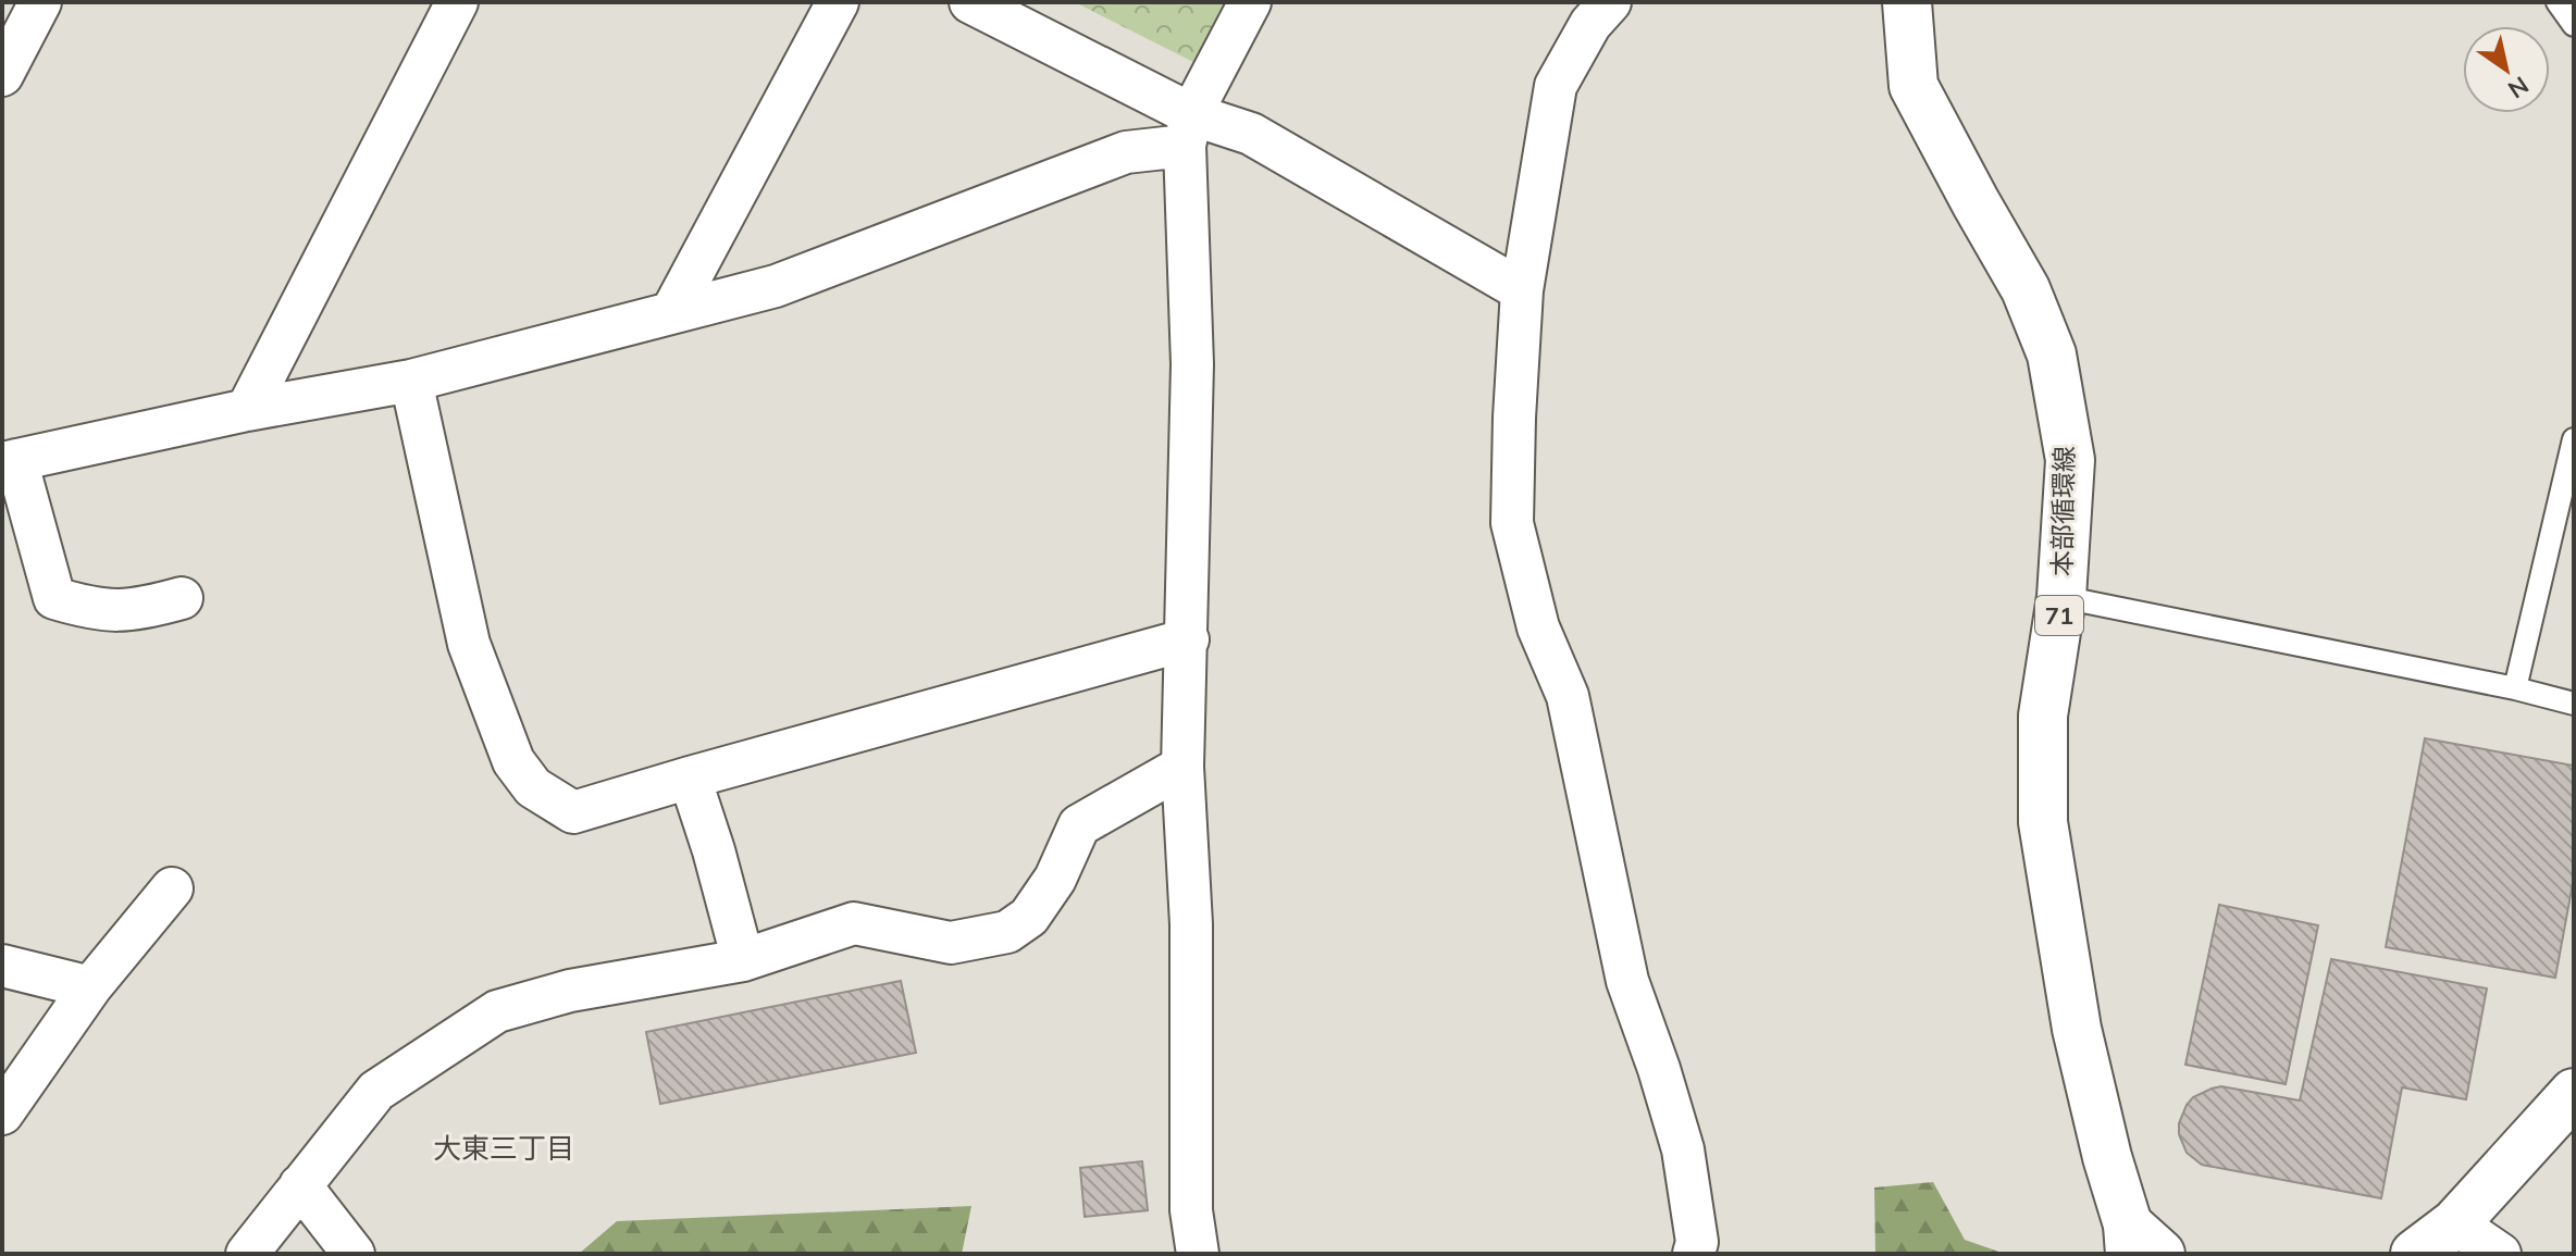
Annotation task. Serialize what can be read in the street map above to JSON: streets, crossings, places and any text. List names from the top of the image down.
{
  "streets": {
    "main road": ["本部循環線", "71"]
  },
  "districts": ["大東三丁目"],
  "north": "bottom right"
}
